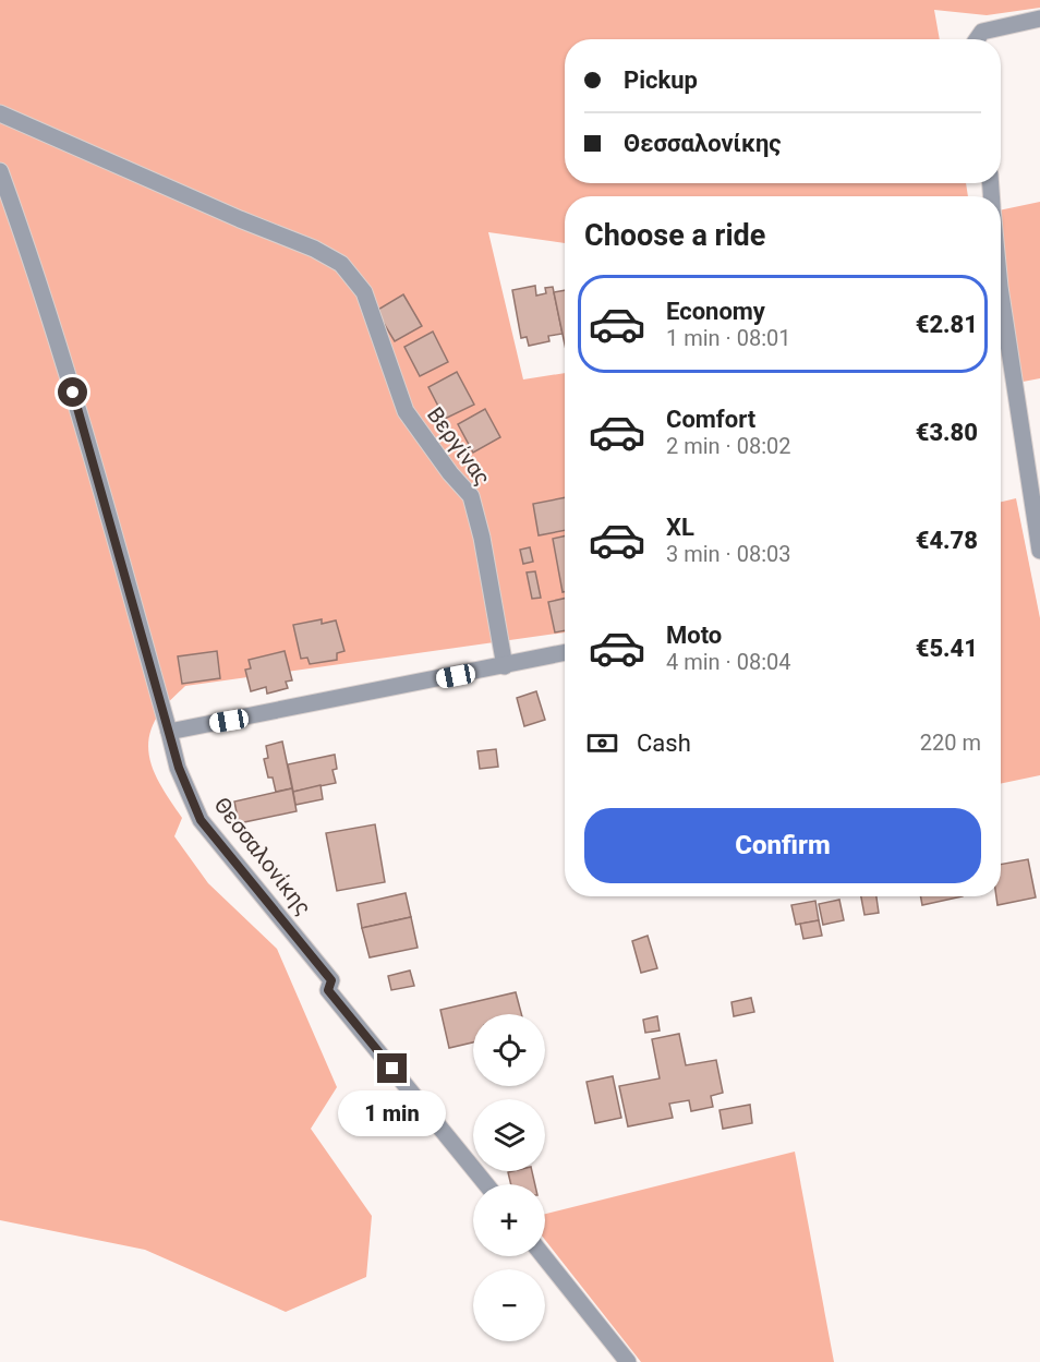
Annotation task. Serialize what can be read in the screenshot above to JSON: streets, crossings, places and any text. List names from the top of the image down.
{
  "streets": {
    "street": ["Βεργίνας", "Θεσσαλονίκης"]
  },
  "page": {
    "banner": ["Pickup", "Θεσσαλονίκης"],
    "heading": "Choose a ride",
    "list": [
      {
        "name": "Economy",
        "note": "1 min · 08:01",
        "value": "€2.81"
      },
      {
        "name": "Comfort",
        "note": "2 min · 08:02",
        "value": "€3.80"
      },
      {
        "name": "XL",
        "note": "3 min · 08:03",
        "value": "€4.78"
      },
      {
        "name": "Moto",
        "note": "4 min · 08:04",
        "value": "€5.41"
      }
    ],
    "pay": ["Cash", "220 m"],
    "buttons": "Confirm",
    "map_buttons": ["+", "−"],
    "bubble": "1 min"
  }
}
